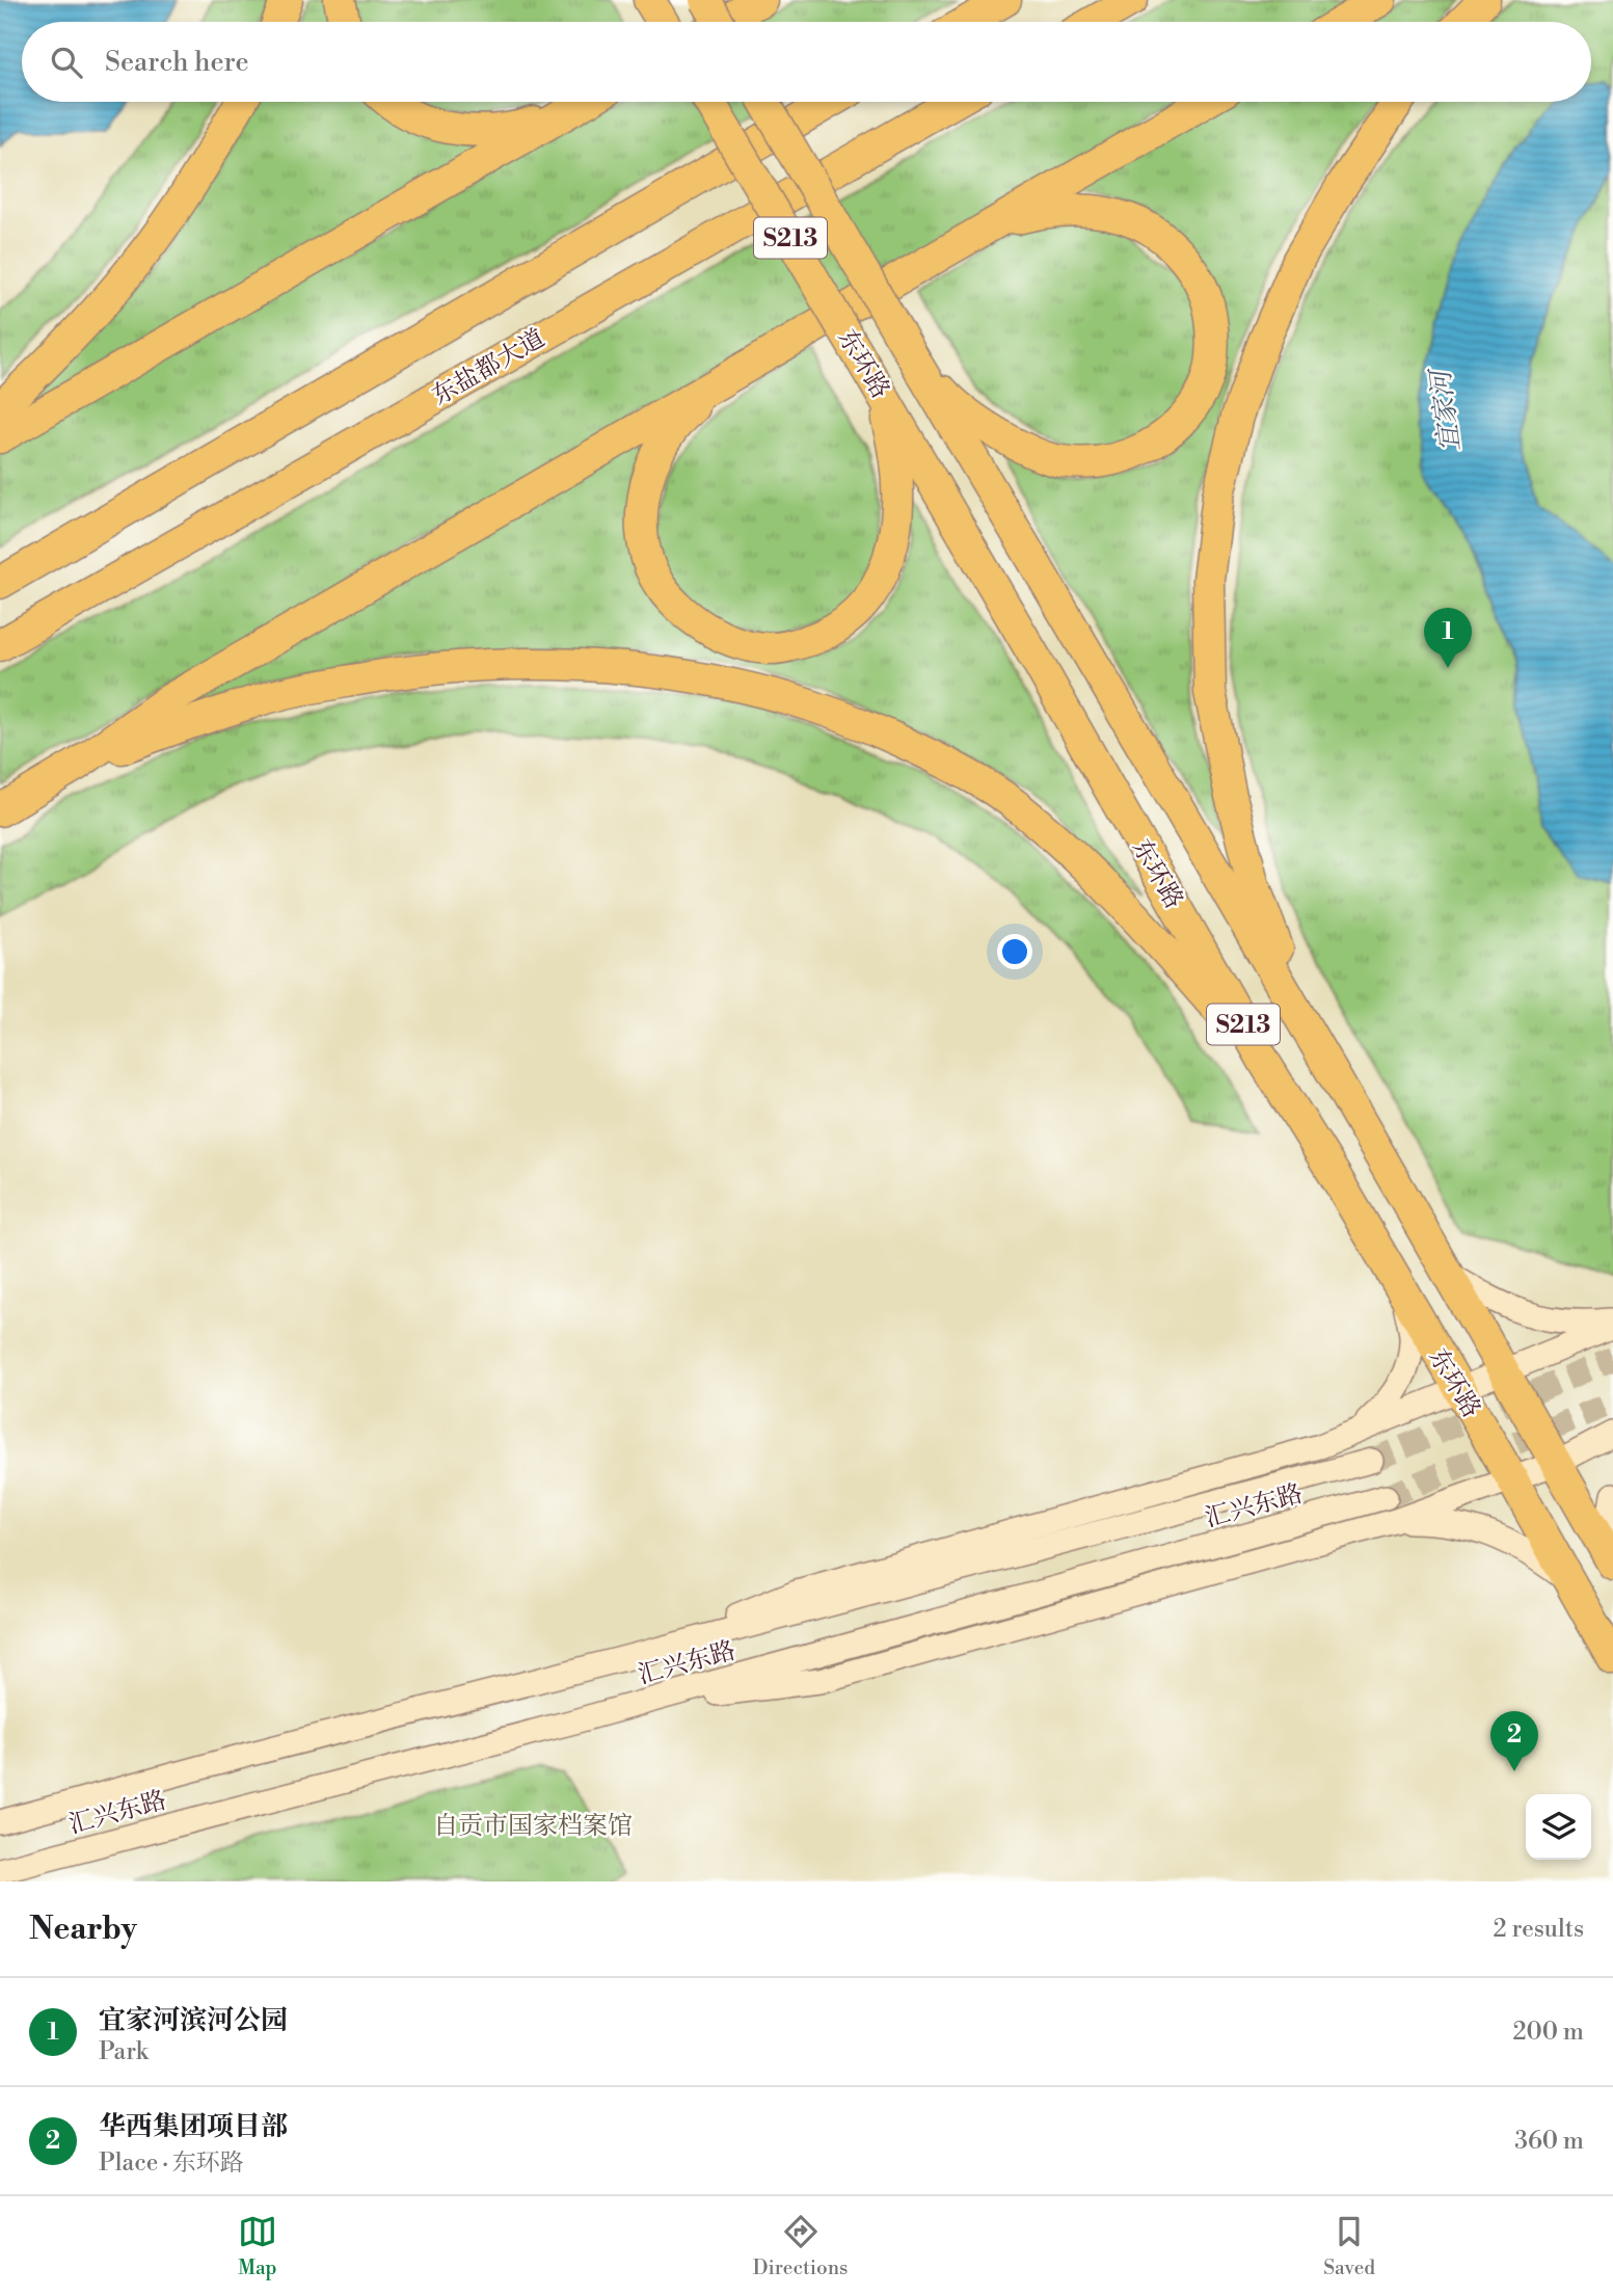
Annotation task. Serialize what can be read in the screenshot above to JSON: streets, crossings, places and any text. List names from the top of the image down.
{
  "streets": {
    "highway": ["S213", "东环路", "东盐都大道"],
    "main road": ["汇兴东路"]
  },
  "water": ["宜家河"],
  "parks": ["自贡市国家档案馆"],
  "page": {
    "search": "Search here",
    "pins": ["1", "2"],
    "heading": ["Nearby", "2 results"],
    "list": [
      {
        "mark": "1",
        "name": "宜家河滨河公园",
        "note": "Park",
        "value": "200 m"
      },
      {
        "mark": "2",
        "name": "华西集团项目部",
        "note": "Place · 东环路",
        "value": "360 m"
      }
    ],
    "nav": ["Map", "Directions", "Saved"]
  }
}
